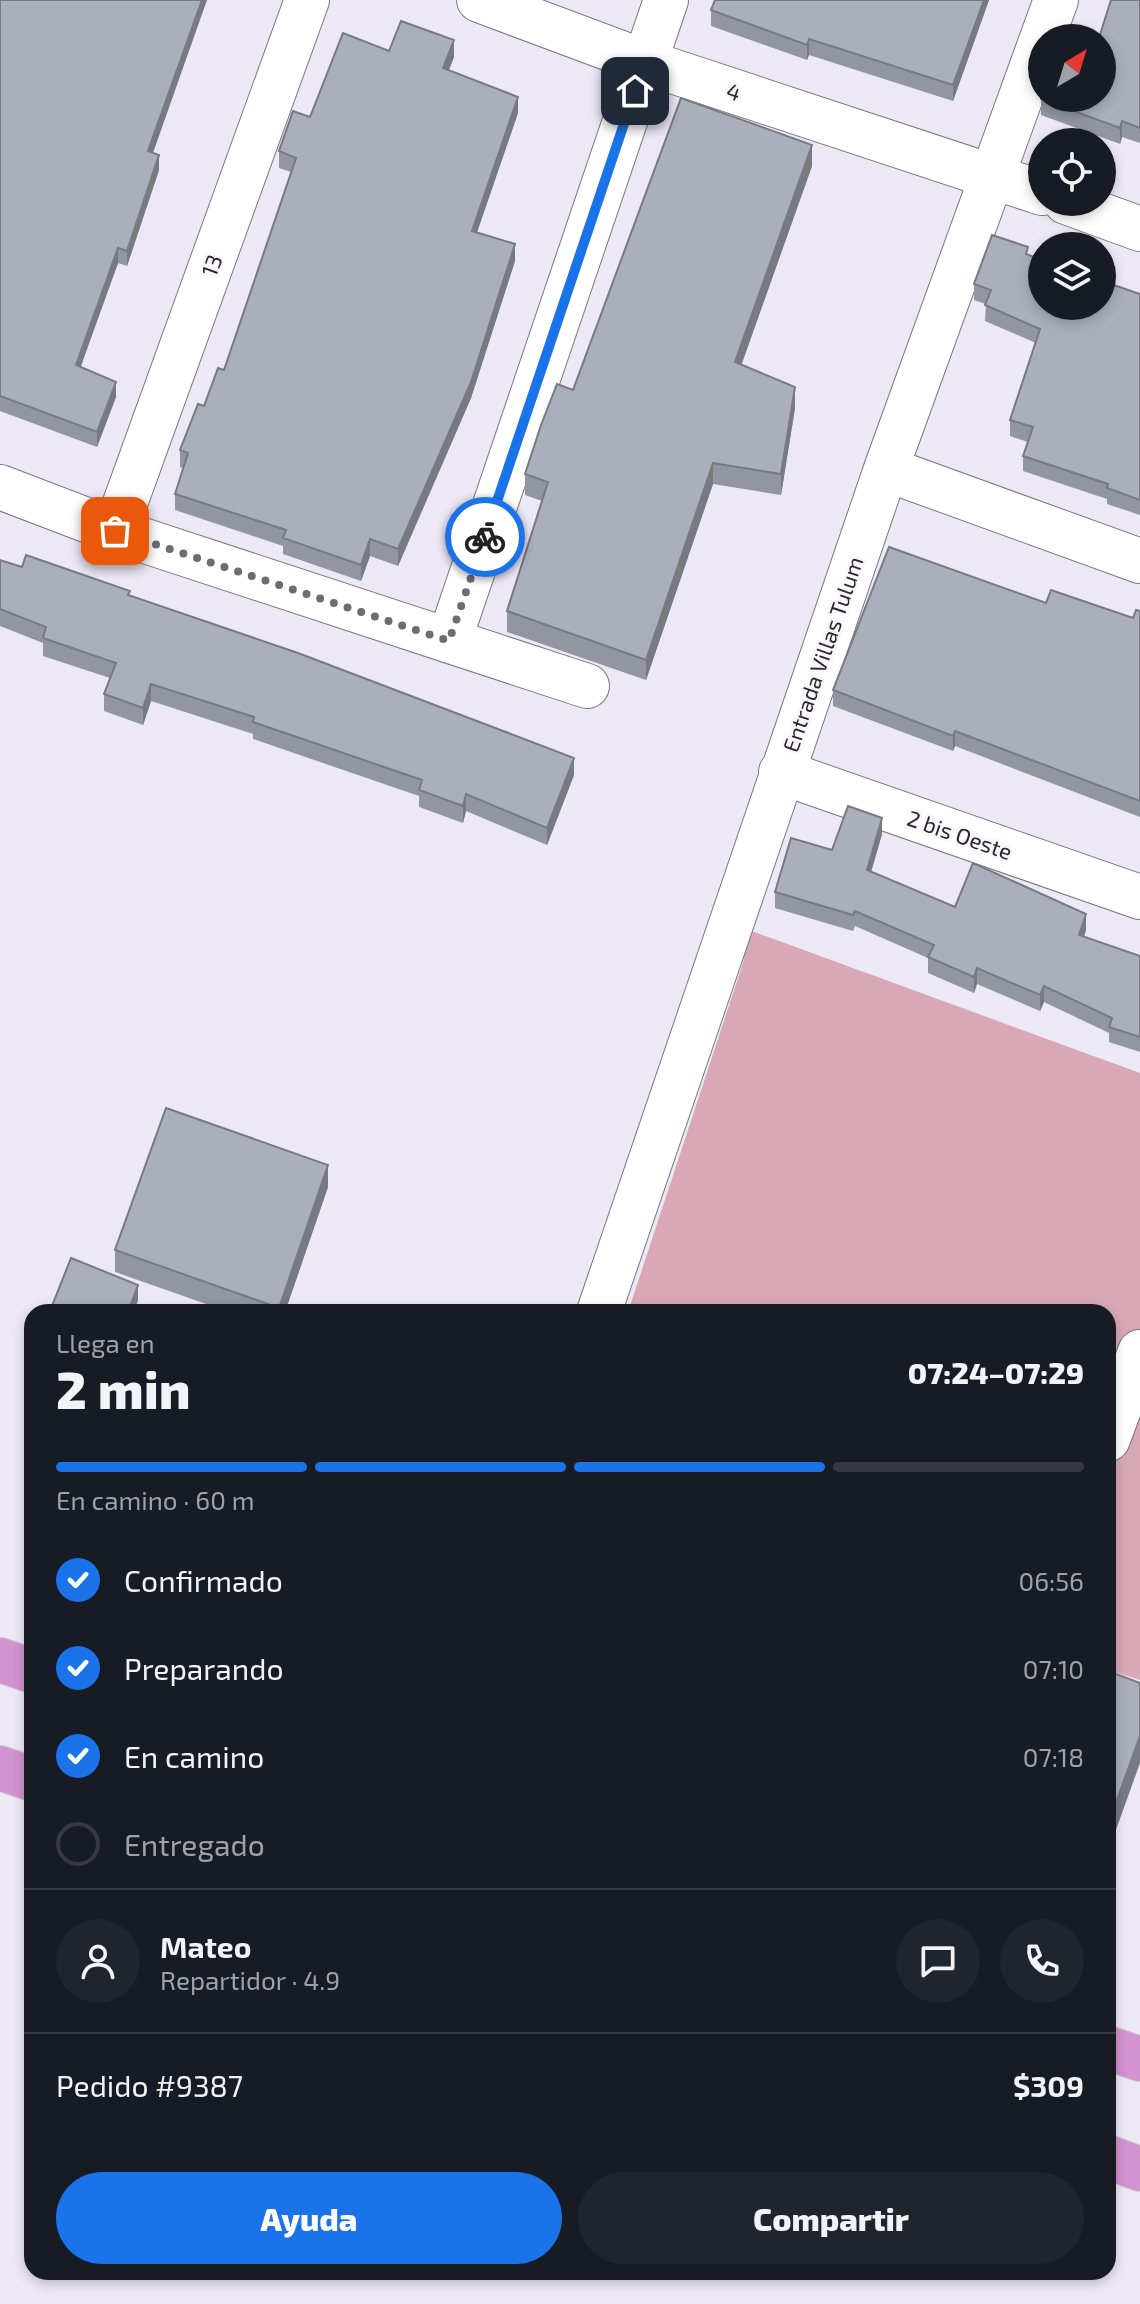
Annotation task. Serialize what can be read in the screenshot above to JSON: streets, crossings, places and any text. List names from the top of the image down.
{
  "streets": {
    "street": [
      "4",
      "13",
      "Entrada Villas Tulum",
      "2 bis Oeste"
    ]
  },
  "crossings": [
    ["4", "Entrada Villas Tulum"],
    ["Entrada Villas Tulum", "2 bis Oeste"]
  ],
  "north": "top right",
  "page": {
    "heading": ["2 min", "Llega en", "07:24–07:29"],
    "panel": [
      "Mateo",
      "Repartidor · 4.9",
      "Pedido #9387",
      "$309"
    ],
    "bar": "En camino · 60 m",
    "list": [
      ["Confirmado", "06:56"],
      ["Preparando", "07:10"],
      ["En camino", "07:18"],
      "Entregado"
    ],
    "buttons": ["Ayuda", "Compartir"]
  }
}
